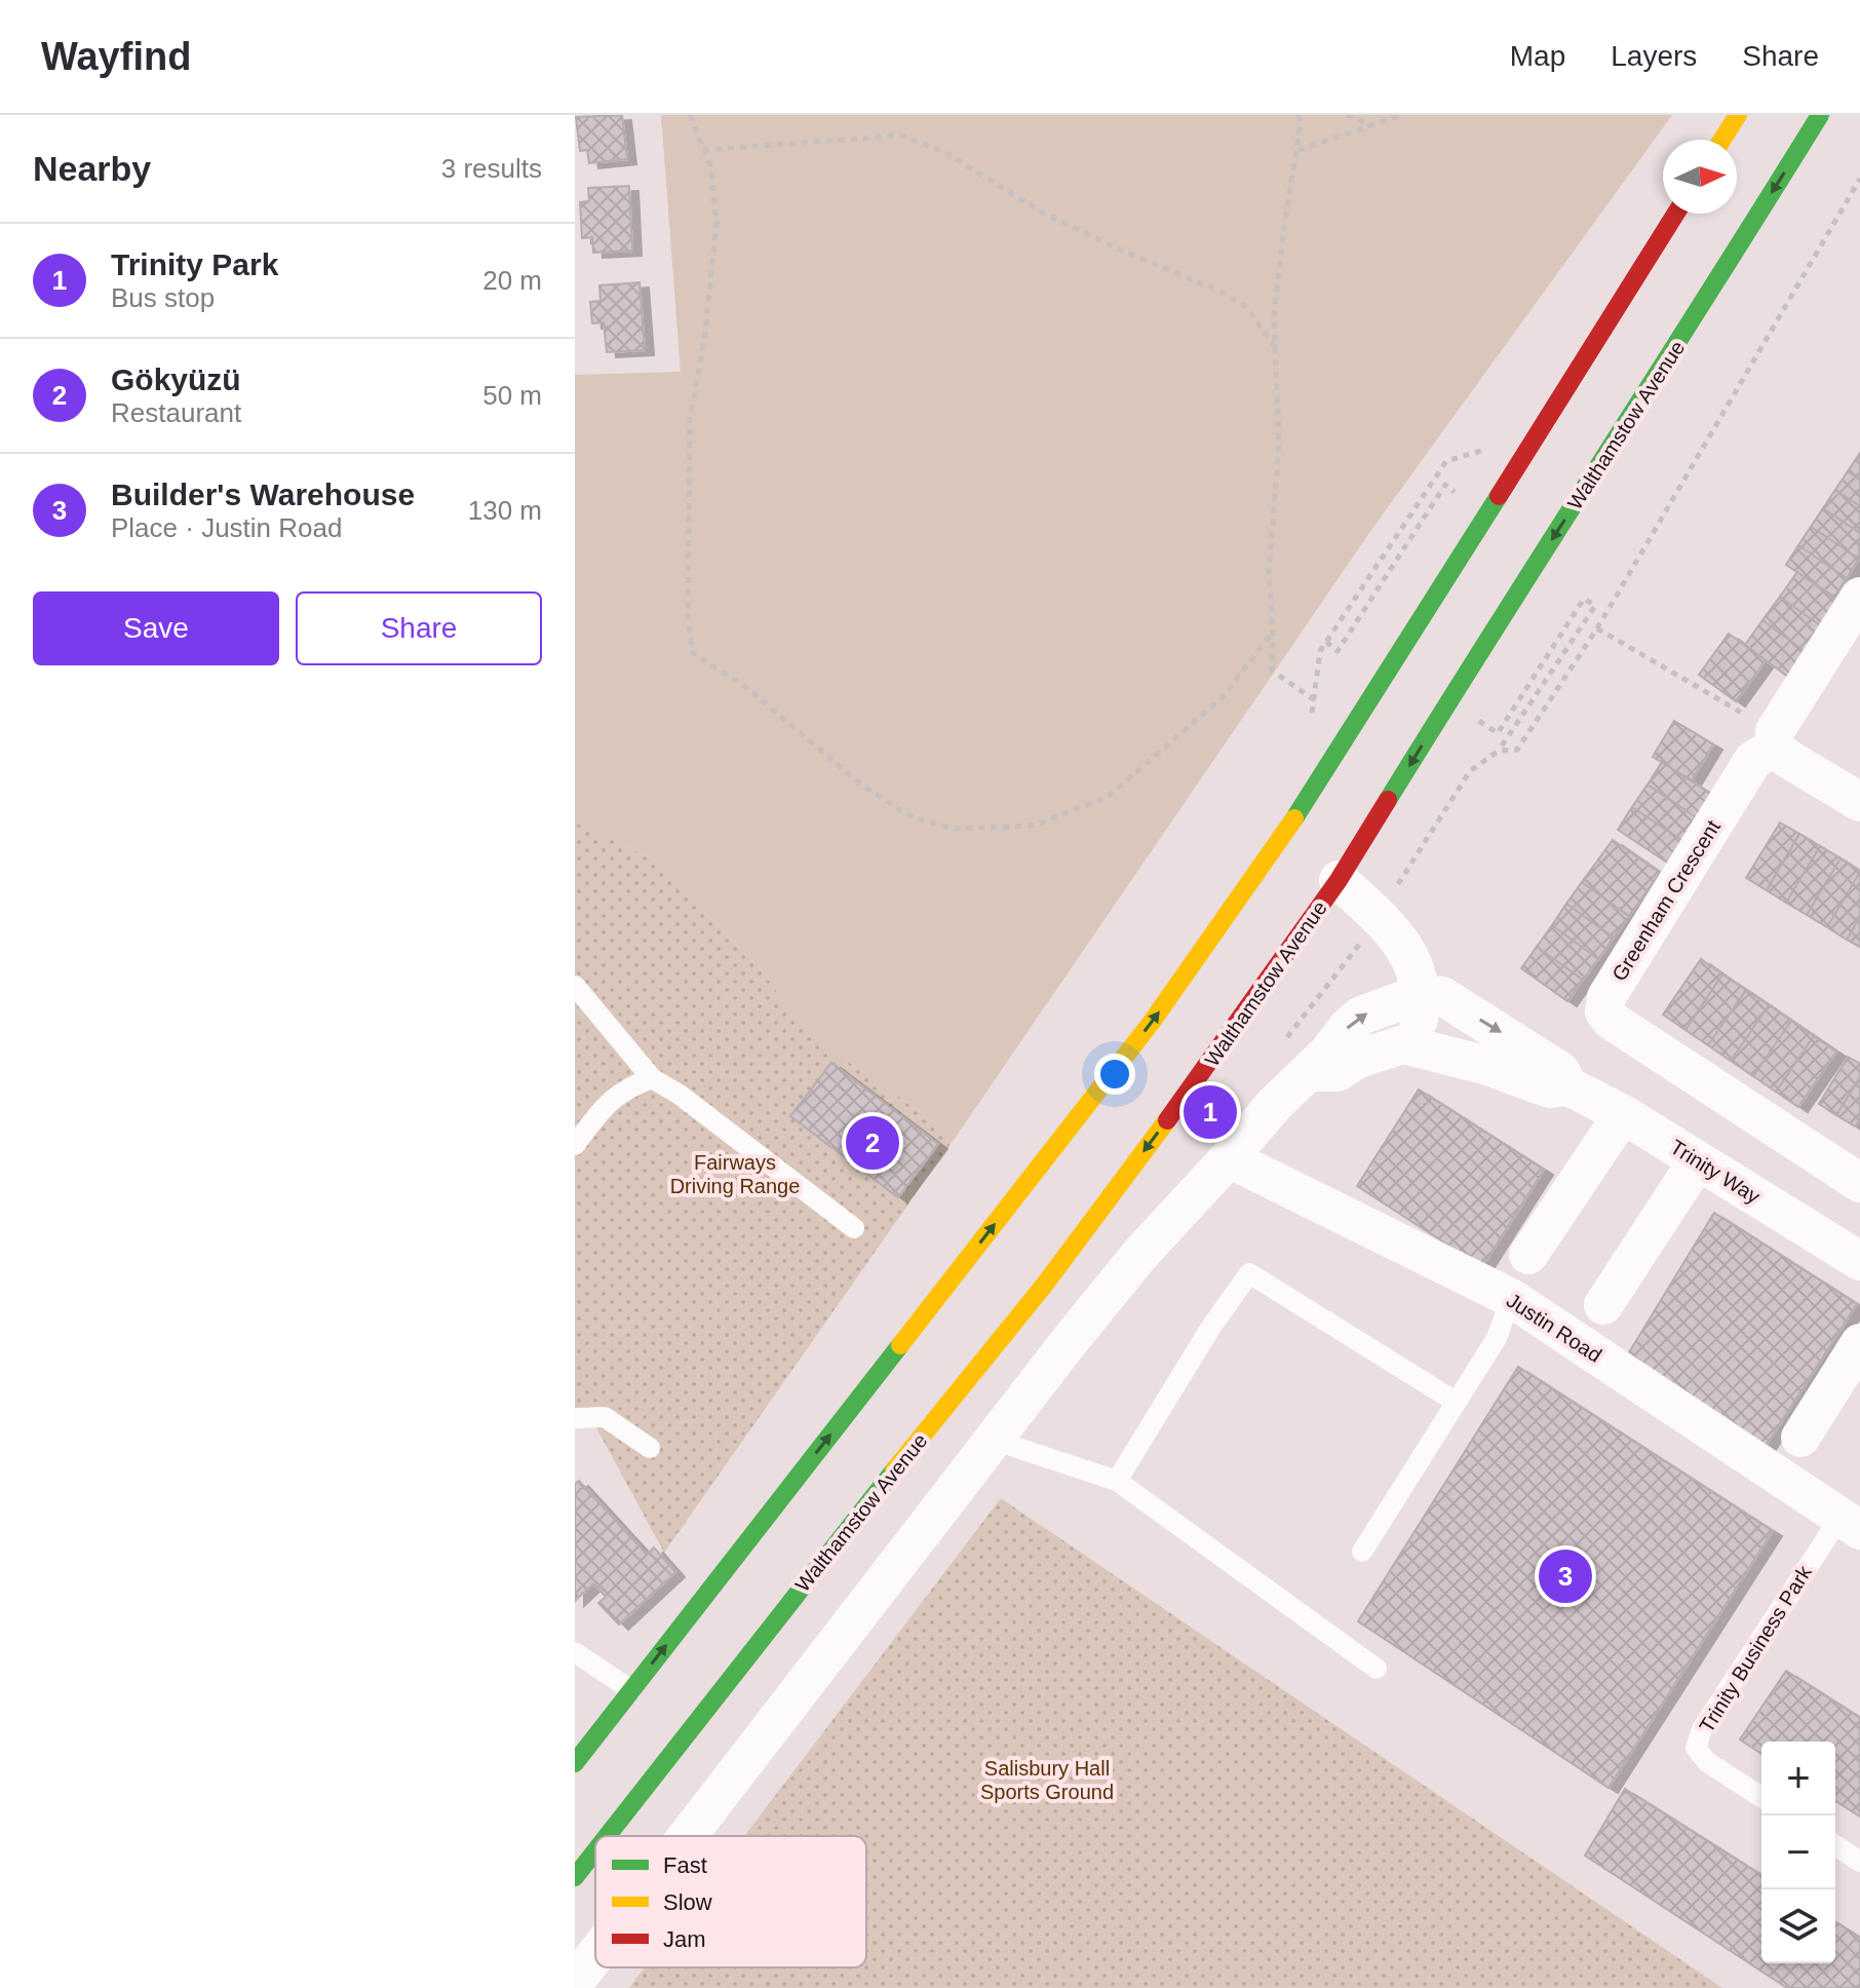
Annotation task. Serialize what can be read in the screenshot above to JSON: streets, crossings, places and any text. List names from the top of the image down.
{
  "streets": {
    "highway": ["Walthamstow Avenue"],
    "street": ["Greenham Crescent", "Trinity Way", "Justin Road"],
    "lane": ["Trinity Business Park"]
  },
  "crossings": [
    ["Justin Road", "Trinity Business Park"]
  ],
  "parks": ["Fairways Driving Range", "Salisbury Hall Sports Ground"],
  "legend": ["Fast", "Slow", "Jam"],
  "north": "right",
  "page": {
    "header": "Wayfind",
    "nav": ["Map", "Layers", "Share"],
    "heading": ["Nearby", "3 results"],
    "list": [
      {
        "mark": "1",
        "name": "Trinity Park",
        "note": "Bus stop",
        "value": "20 m"
      },
      {
        "mark": "2",
        "name": "Gökyüzü",
        "note": "Restaurant",
        "value": "50 m"
      },
      {
        "mark": "3",
        "name": "Builder's Warehouse",
        "note": "Place · Justin Road",
        "value": "130 m"
      }
    ],
    "buttons": ["Save", "Share"],
    "pins": ["1", "2", "3"],
    "map_buttons": ["+", "−"]
  }
}
